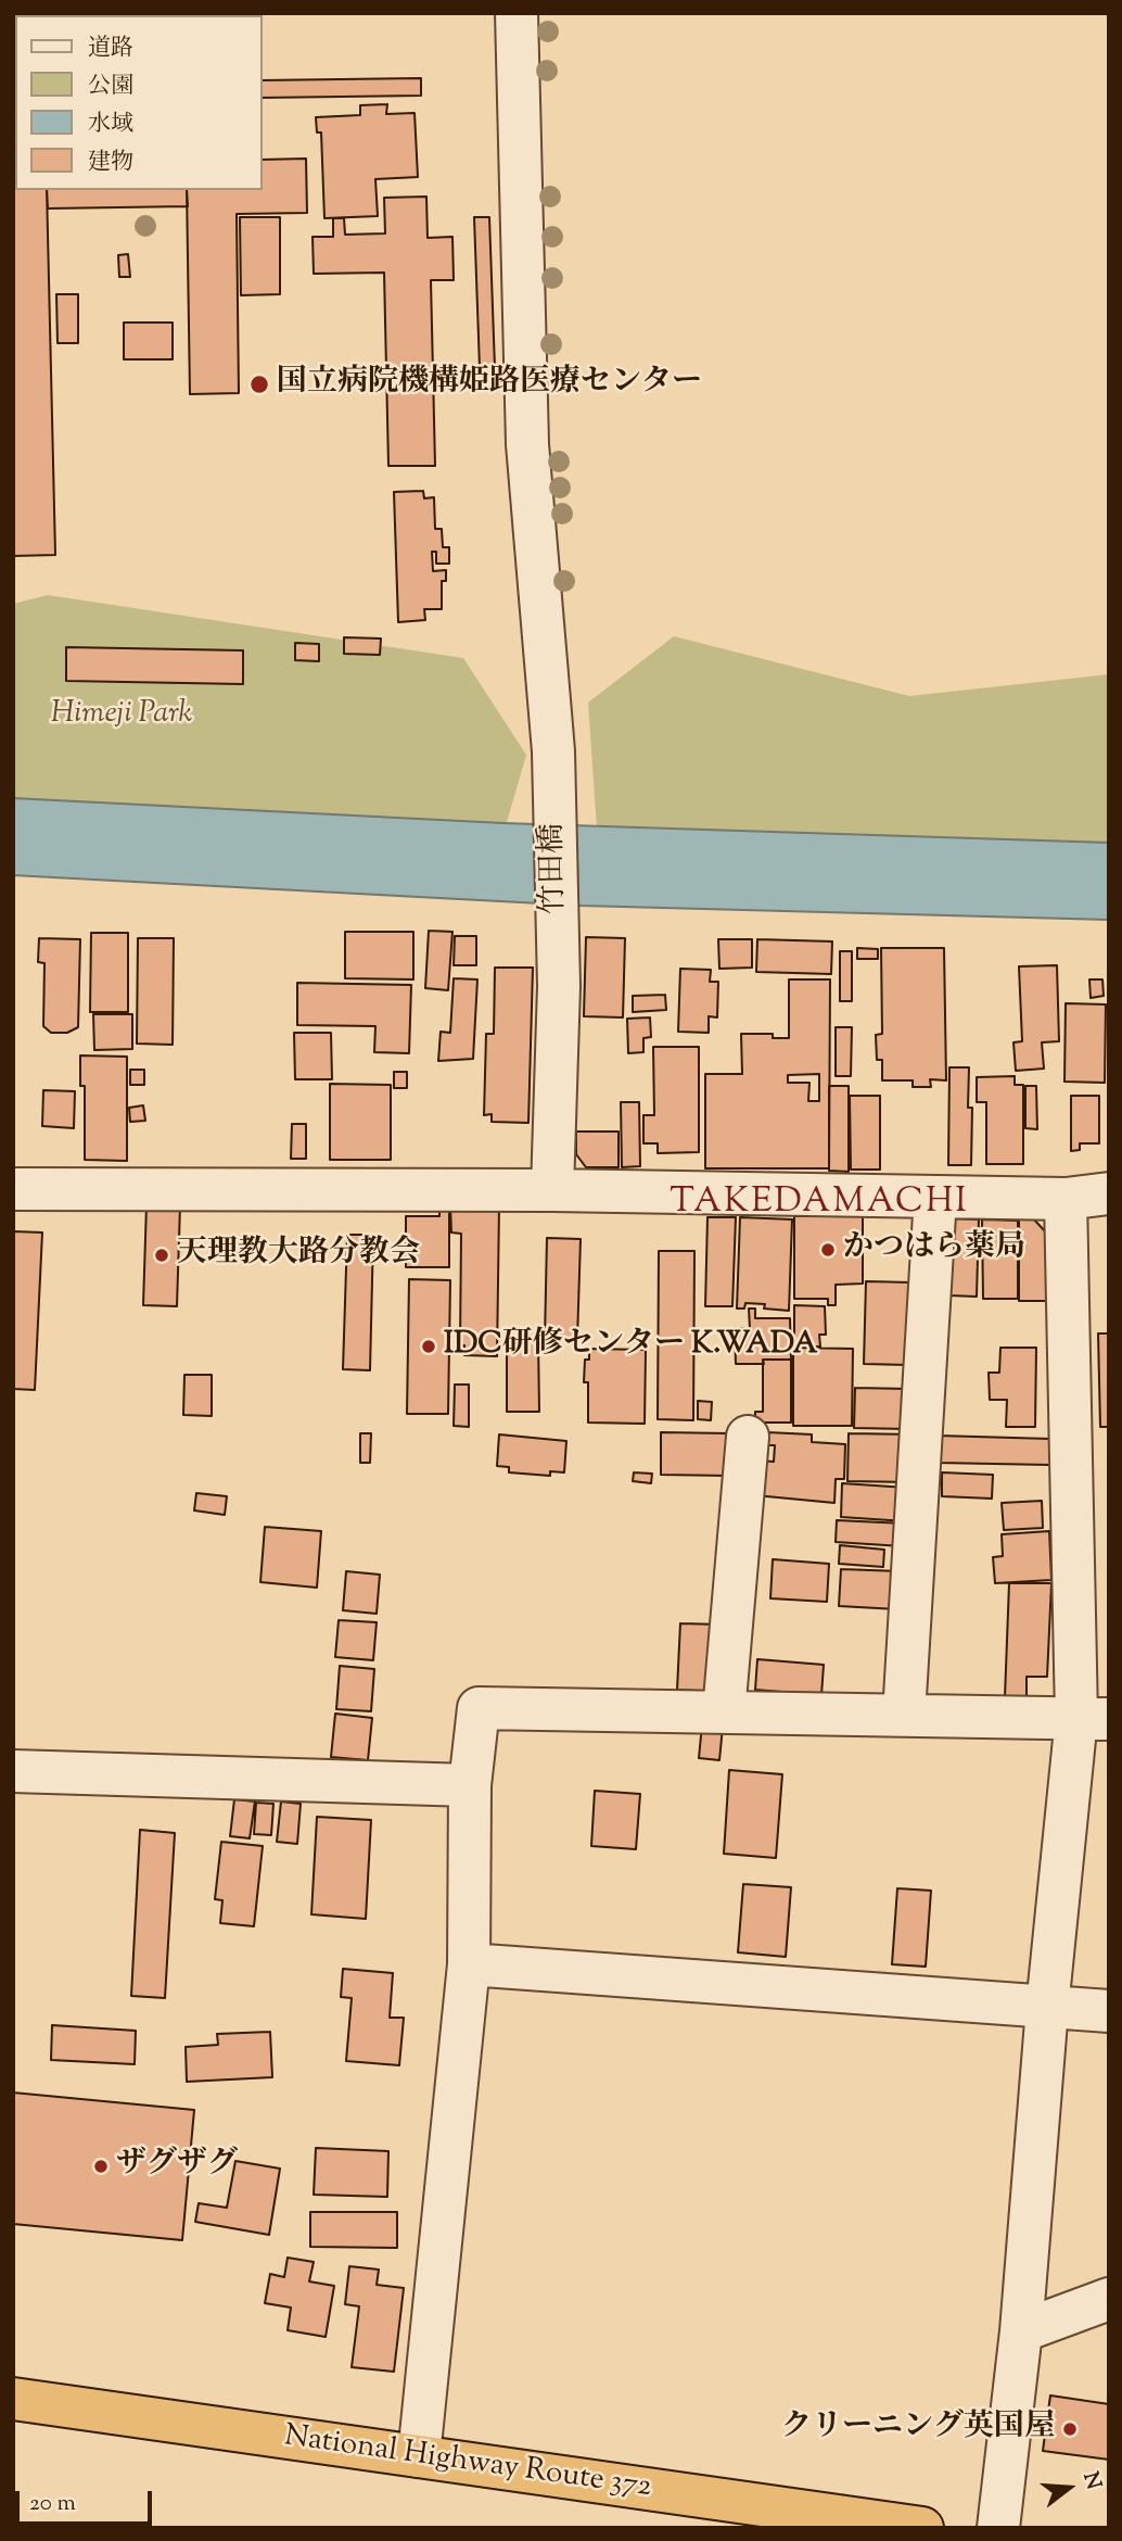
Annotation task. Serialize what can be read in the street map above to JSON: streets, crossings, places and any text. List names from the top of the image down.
{
  "streets": {
    "highway": ["National Highway Route 372"],
    "street": ["竹田橋"]
  },
  "districts": ["TAKEDAMACHI"],
  "parks": ["Himeji Park"],
  "places": [
    "国立病院機構姫路医療センター",
    "かつはら薬局",
    "天理教大路分教会",
    "IDC研修センター K.WADA",
    "ザグザグ",
    "クリーニング英国屋"
  ],
  "legend": [
    "道路",
    "公園",
    "水域",
    "建物"
  ],
  "scale_bar": "20 m",
  "north": "right"
}
